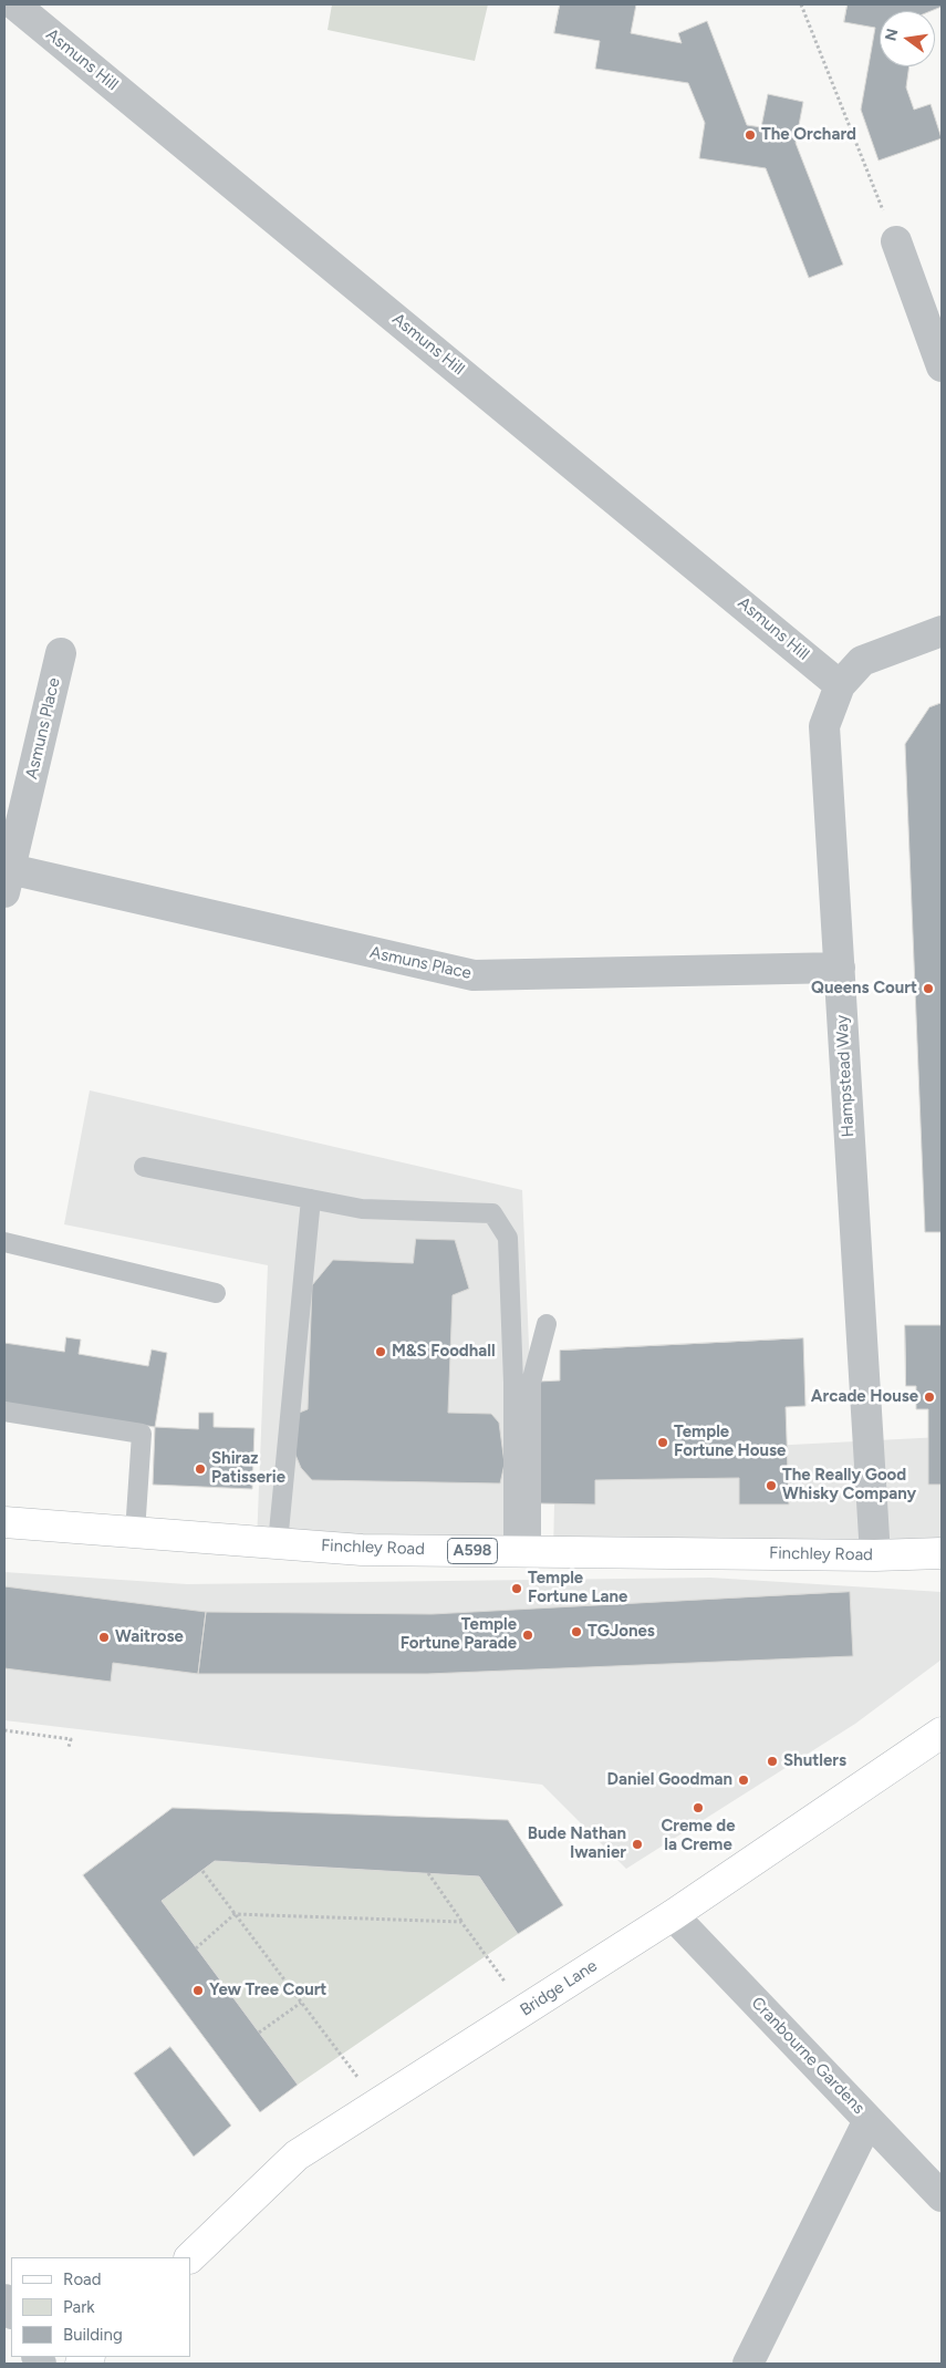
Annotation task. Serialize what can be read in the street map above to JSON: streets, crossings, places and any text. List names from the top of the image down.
{
  "streets": {
    "street": [
      "Asmuns Hill",
      "Asmuns Place",
      "Hampstead Way",
      "Finchley Road",
      "A598",
      "Bridge Lane",
      "Cranbourne Gardens"
    ]
  },
  "crossings": [
    ["Asmuns Hill", "Hampstead Way"],
    ["Asmuns Place", "Hampstead Way"],
    ["Hampstead Way", "Finchley Road"],
    ["Bridge Lane", "Cranbourne Gardens"]
  ],
  "places": [
    "The Orchard",
    "Queens Court",
    "M&S Foodhall",
    "Arcade House",
    "Temple Fortune House",
    "Shiraz Patisserie",
    "The Really Good Whisky Company",
    "Temple Fortune Lane",
    "TGJones",
    "Temple Fortune Parade",
    "Waitrose",
    "Shutlers",
    "Daniel Goodman",
    "Creme de la Creme",
    "Bude Nathan Iwanier",
    "Yew Tree Court"
  ],
  "legend": ["Road", "Park", "Building"],
  "north": "left"
}
